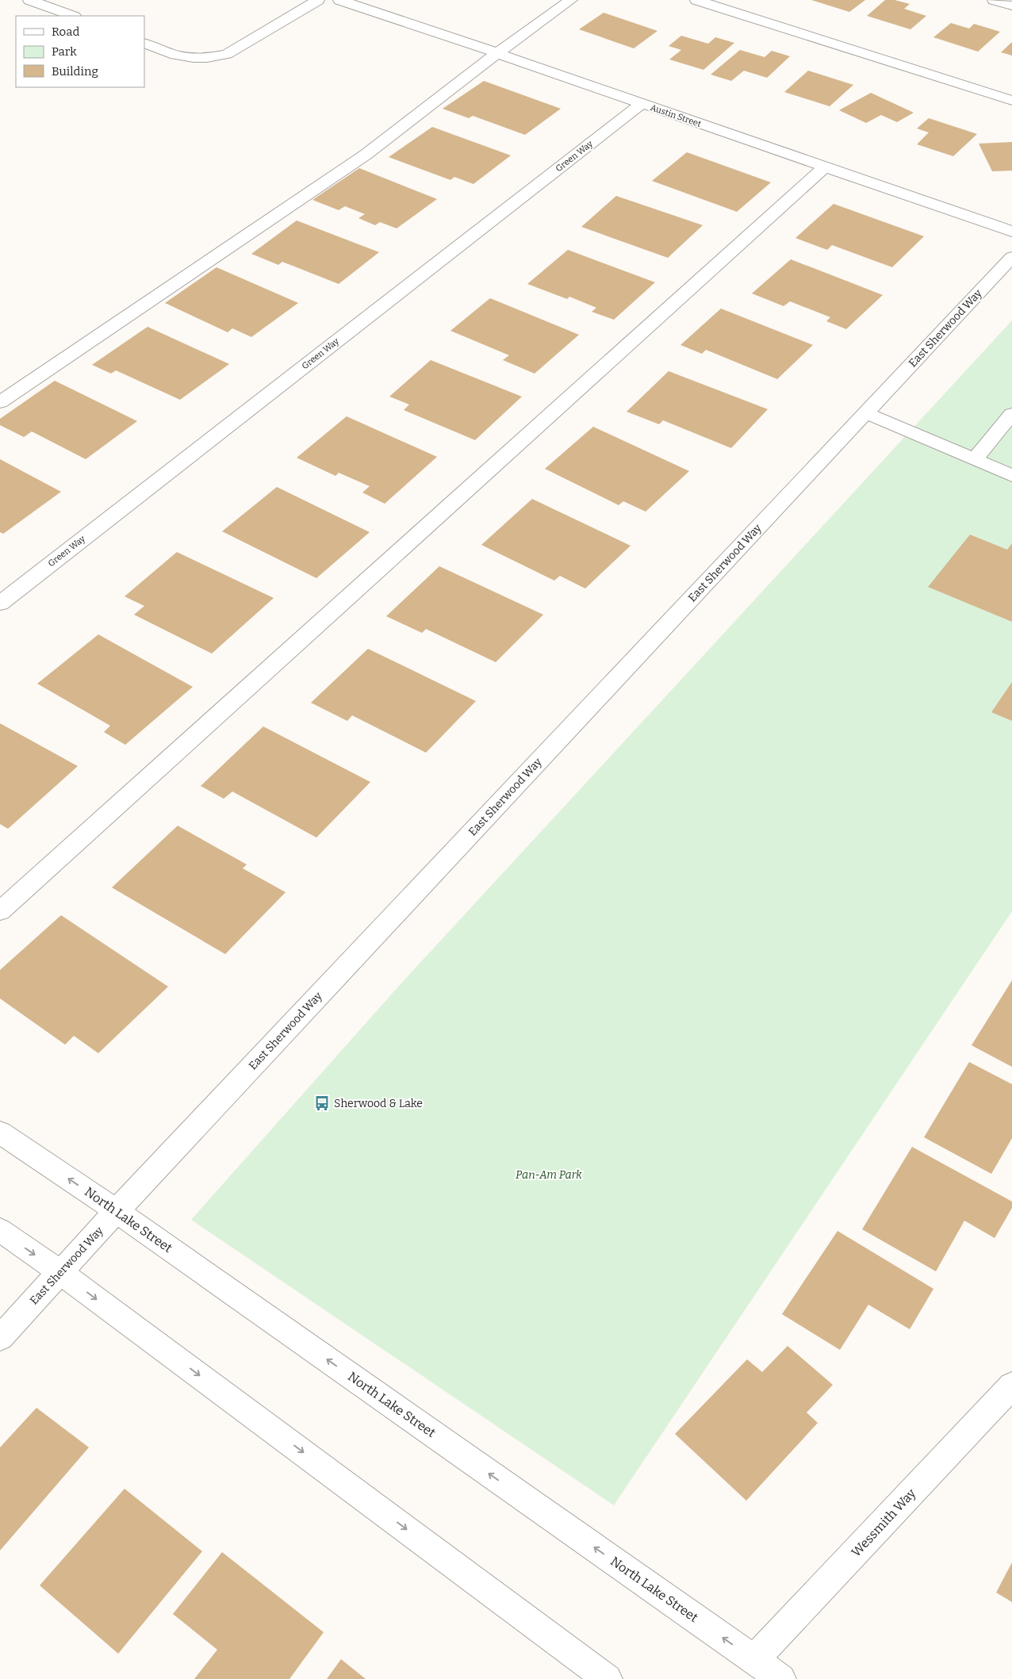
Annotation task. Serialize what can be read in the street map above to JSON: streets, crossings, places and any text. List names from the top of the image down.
{
  "streets": {
    "street": [
      "Austin Street",
      "Green Way",
      "East Sherwood Way",
      "North Lake Street",
      "Wessmith Way"
    ]
  },
  "crossings": [
    ["Austin Street", "Green Way"],
    ["East Sherwood Way", "North Lake Street"],
    ["North Lake Street", "Wessmith Way"]
  ],
  "parks": ["Pan-Am Park"],
  "places": {
    "bus stop": ["Sherwood & Lake"]
  },
  "legend": ["Road", "Park", "Building"]
}
